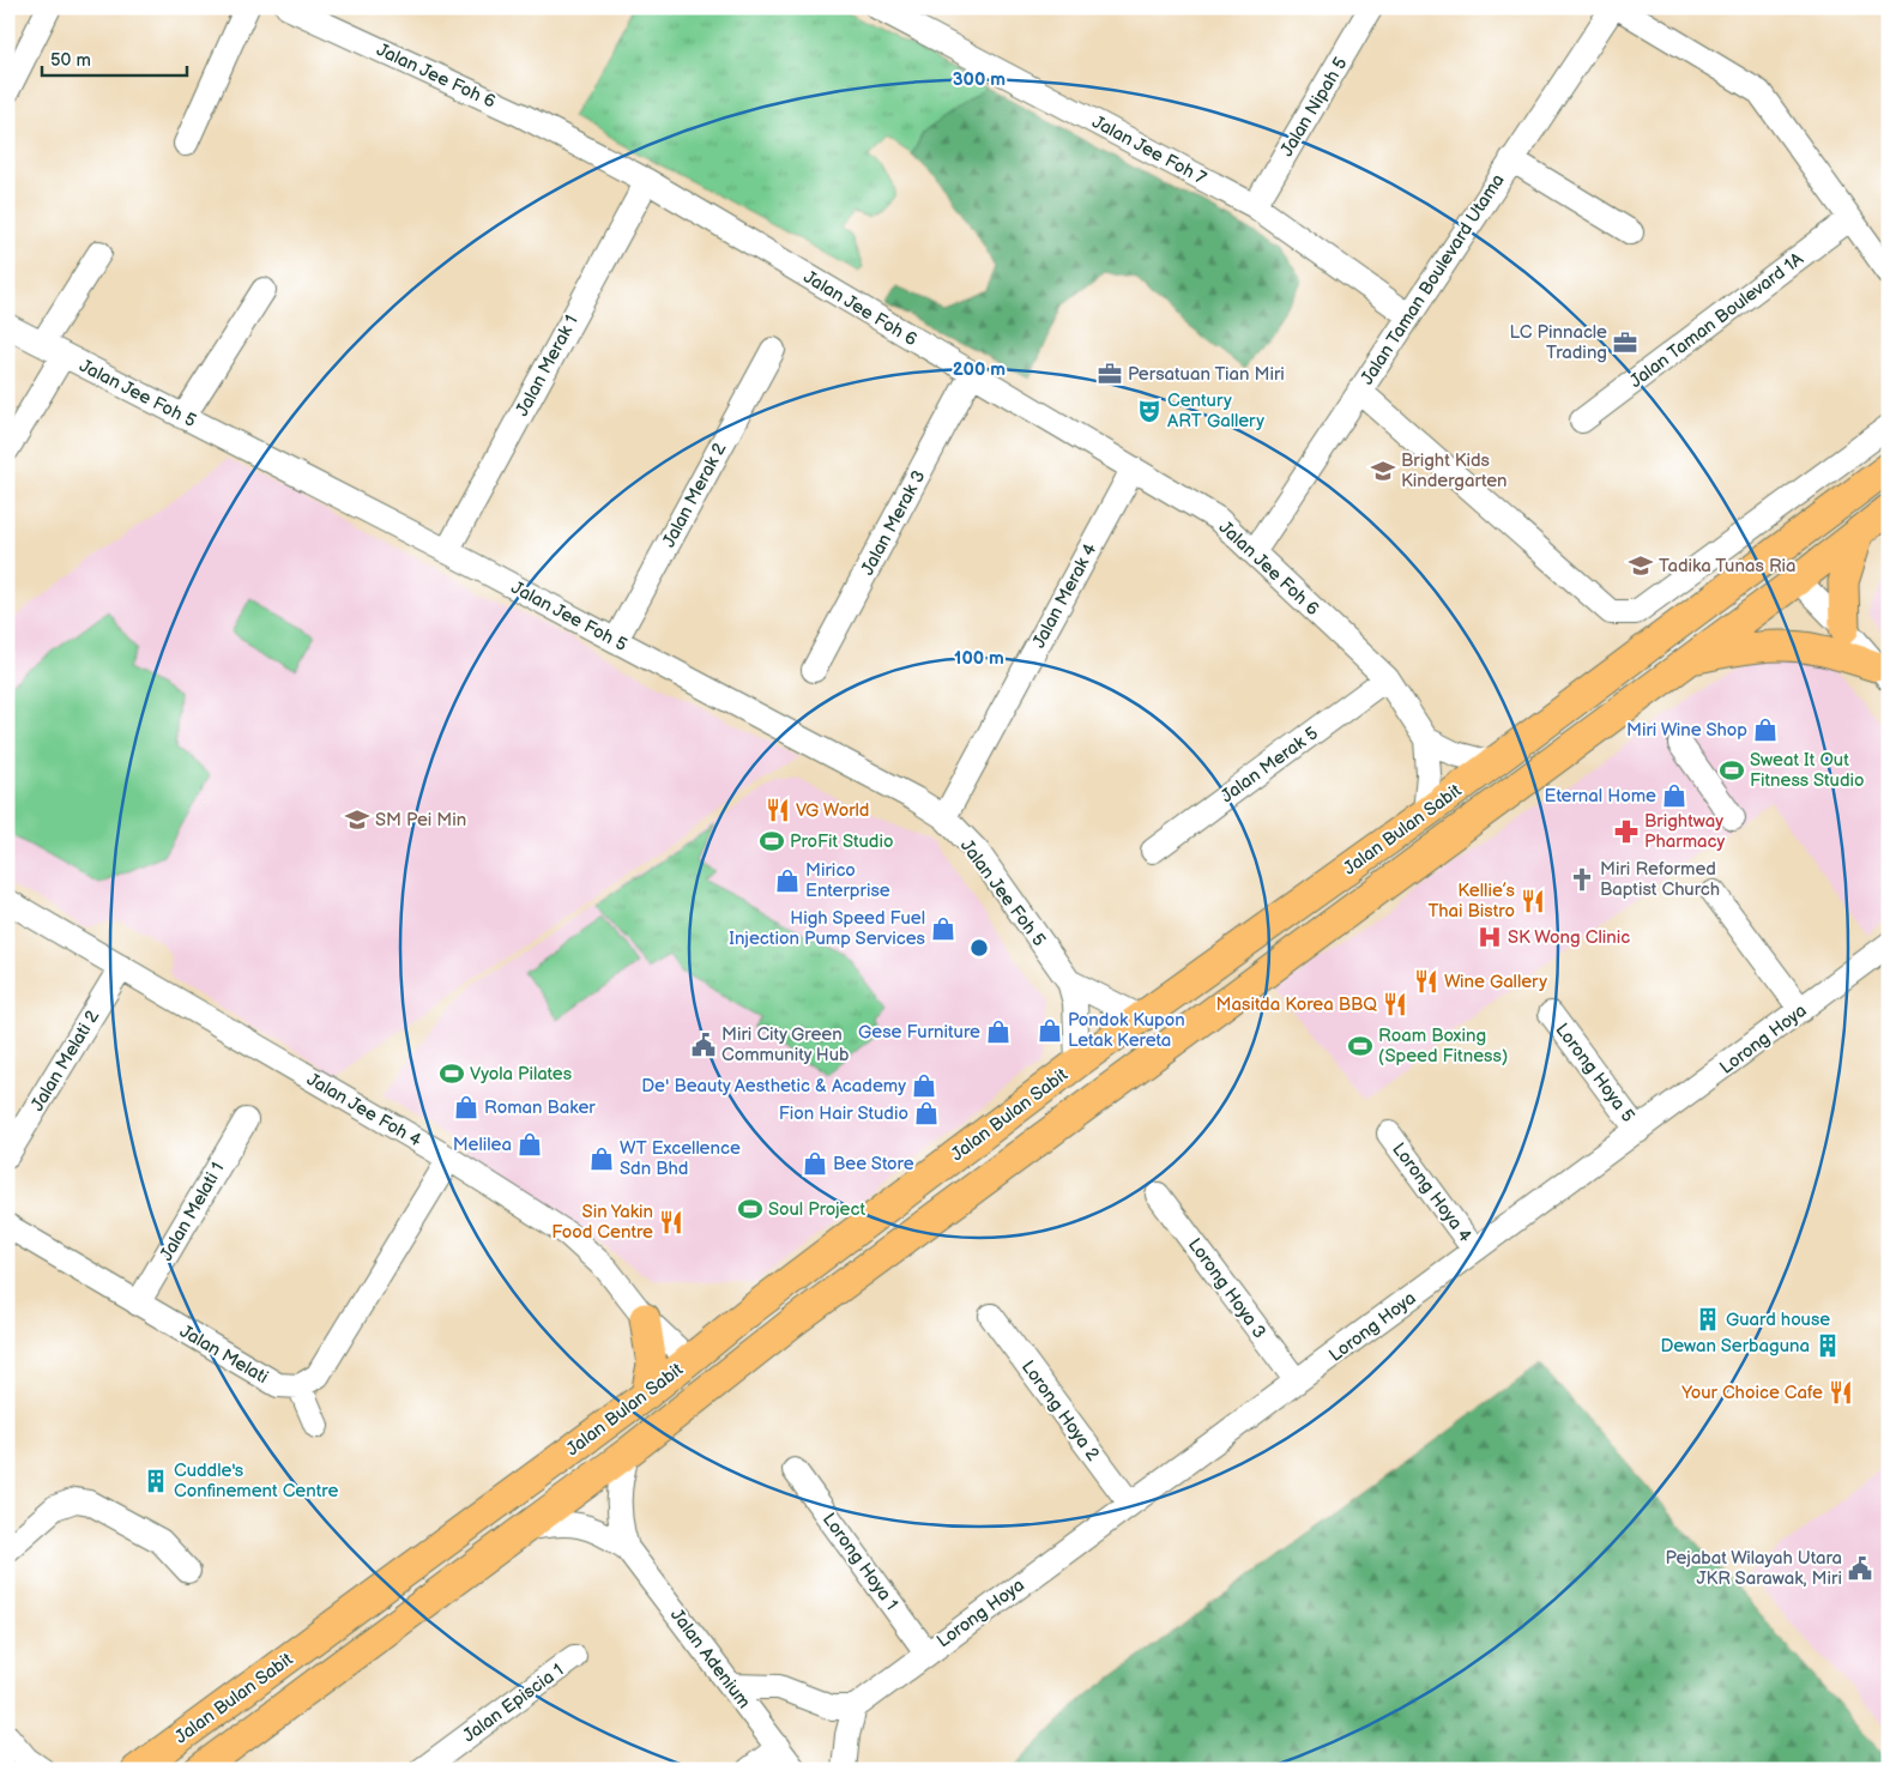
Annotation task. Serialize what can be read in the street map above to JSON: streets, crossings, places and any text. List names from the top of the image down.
{
  "streets": {
    "main road": ["Jalan Bulan Sabit"],
    "street": [
      "Jalan Jee Foh 6",
      "Jalan Nipah 5",
      "Jalan Jee Foh 7",
      "Jalan Taman Boulevard Utama",
      "Jalan Taman Boulevard 1A",
      "Jalan Merak 1",
      "Jalan Jee Foh 5",
      "Jalan Merak 2",
      "Jalan Merak 3",
      "Jalan Merak 4",
      "Jalan Merak 5",
      "Lorong Hoya",
      "Jalan Melati 2",
      "Lorong Hoya 5",
      "Jalan Jee Foh 4",
      "Lorong Hoya 4",
      "Jalan Melati 1",
      "Lorong Hoya 3",
      "Jalan Melati",
      "Lorong Hoya 2",
      "Lorong Hoya 1",
      "Jalan Adenium",
      "Jalan Episcia 1"
    ]
  },
  "crossings": [
    ["Jalan Jee Foh 6", "Jalan Taman Boulevard Utama"],
    ["Jalan Jee Foh 6", "Jalan Merak 1"],
    ["Jalan Jee Foh 6", "Jalan Merak 3"],
    ["Jalan Jee Foh 6", "Jalan Merak 4"],
    ["Jalan Jee Foh 6", "Jalan Merak 5"],
    ["Jalan Jee Foh 6", "Jalan Bulan Sabit"],
    ["Jalan Nipah 5", "Jalan Jee Foh 7"],
    ["Jalan Jee Foh 7", "Jalan Taman Boulevard Utama"],
    ["Jalan Merak 1", "Jalan Jee Foh 5"],
    ["Jalan Jee Foh 5", "Jalan Merak 2"],
    ["Jalan Jee Foh 5", "Jalan Merak 4"],
    ["Jalan Jee Foh 5", "Jalan Bulan Sabit"],
    ["Jalan Bulan Sabit", "Jalan Jee Foh 4"],
    ["Jalan Bulan Sabit", "Jalan Adenium"],
    ["Lorong Hoya", "Lorong Hoya 5"],
    ["Lorong Hoya", "Lorong Hoya 4"],
    ["Lorong Hoya", "Lorong Hoya 3"],
    ["Lorong Hoya", "Lorong Hoya 2"],
    ["Lorong Hoya", "Lorong Hoya 1"],
    ["Jalan Melati 2", "Jalan Jee Foh 4"],
    ["Jalan Melati 1", "Jalan Melati"]
  ],
  "places": {
    "office": ["LC Pinnacle Trading", "Persatuan Tian Miri"],
    "theatre": ["Century ART Gallery"],
    "school or university": ["Bright Kids Kindergarten", "Tadika Tunas Ria", "SM Pei Min"],
    "shop": [
      "Miri Wine Shop",
      "Eternal Home",
      "Mirico Enterprise",
      "High Speed Fuel Injection Pump Services",
      "Pondok Kupon Letak Kereta",
      "Gese Furniture",
      "De' Beauty Aesthetic & Academy",
      "Roman Baker",
      "Fion Hair Studio",
      "Melilea",
      "WT Excellence Sdn Bhd",
      "Bee Store"
    ],
    "sports": [
      "Sweat It Out Fitness Studio",
      "ProFit Studio",
      "Roam Boxing (Speed Fitness)",
      "Vyola Pilates",
      "Soul Project"
    ],
    "restaurant": [
      "VG World",
      "Kellie’s Thai Bistro",
      "Wine Gallery",
      "Masitda Korea BBQ",
      "Sin Yakin Food Centre",
      "Your Choice Cafe"
    ],
    "pharmacy": ["Brightway Pharmacy"],
    "church": ["Miri Reformed Baptist Church"],
    "hospital": ["SK Wong Clinic"],
    "public building": ["Miri City Green Community Hub", "Pejabat Wilayah Utara JKR Sarawak, Miri"],
    "building": ["Guard house", "Dewan Serbaguna", "Cuddle's Confinement Centre"]
  },
  "scale_bar": "50 m",
  "rings": ["300 m", "200 m", "100 m"]
}
